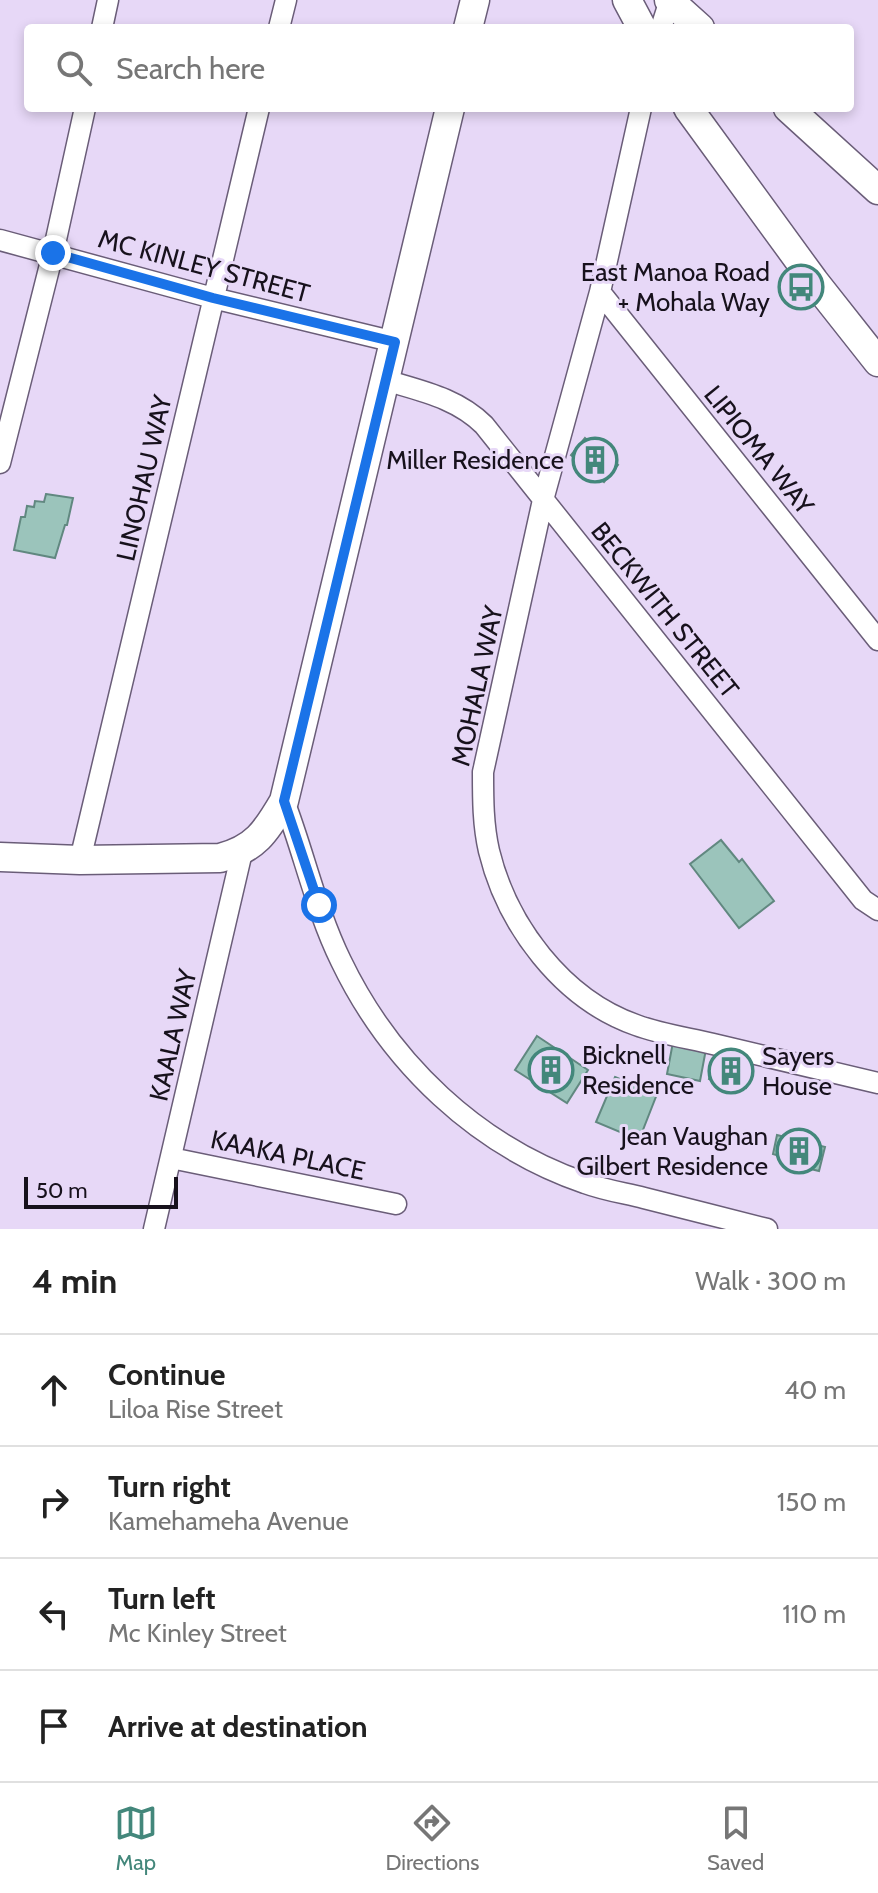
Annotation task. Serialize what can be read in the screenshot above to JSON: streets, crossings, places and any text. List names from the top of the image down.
{
  "streets": {
    "street": [
      "MC KINLEY STREET",
      "LIPIOMA WAY",
      "LINOHAU WAY",
      "BECKWITH STREET",
      "MOHALA WAY",
      "KAALA WAY",
      "KAAKA PLACE"
    ]
  },
  "crossings": [
    ["MC KINLEY STREET", "LINOHAU WAY"],
    ["LIPIOMA WAY", "MOHALA WAY"],
    ["BECKWITH STREET", "MOHALA WAY"],
    ["KAALA WAY", "KAAKA PLACE"]
  ],
  "places": {
    "bus stop": ["East Manoa Road + Mohala Way"],
    "building": [
      "Miller Residence",
      "Bicknell Residence",
      "Sayers House",
      "Jean Vaughan Gilbert Residence"
    ]
  },
  "scale_bar": "50 m",
  "page": {
    "search": "Search here",
    "scale": "50 m",
    "heading": ["4 min", "Walk · 300 m"],
    "list": [
      ["Continue", "Liloa Rise Street", "40 m"],
      ["Turn right", "Kamehameha Avenue", "150 m"],
      ["Turn left", "Mc Kinley Street", "110 m"],
      "Arrive at destination"
    ],
    "nav": ["Map", "Directions", "Saved"]
  }
}
